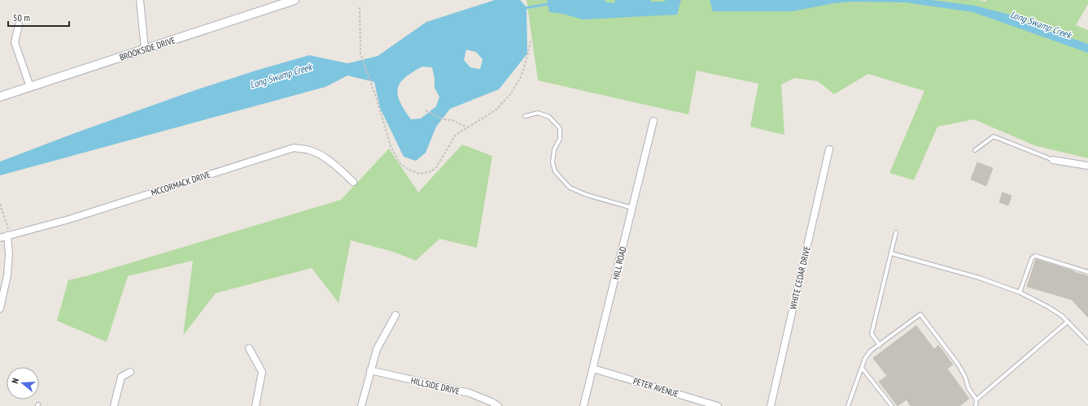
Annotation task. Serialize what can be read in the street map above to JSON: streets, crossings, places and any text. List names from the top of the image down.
{
  "streets": {
    "street": [
      "BROOKSIDE DRIVE",
      "MCCORMACK DRIVE",
      "HILL ROAD",
      "WHITE CEDAR DRIVE",
      "HILLSIDE DRIVE",
      "PETER AVENUE"
    ]
  },
  "crossings": [
    ["HILL ROAD", "PETER AVENUE"]
  ],
  "water": ["Long Swamp Creek"],
  "scale_bar": "50 m",
  "north": "left"
}
